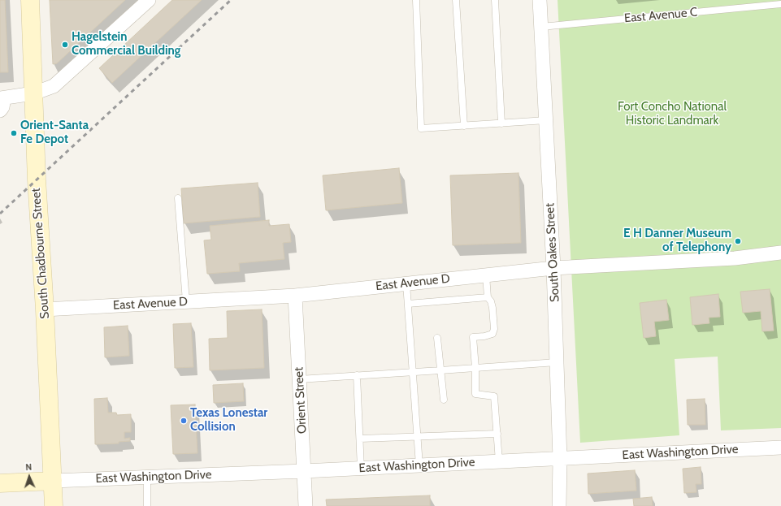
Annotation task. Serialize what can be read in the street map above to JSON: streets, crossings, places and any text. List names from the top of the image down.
{
  "streets": {
    "main road": ["South Chadbourne Street"],
    "street": [
      "South Oakes Street",
      "East Avenue D",
      "Orient Street",
      "East Washington Drive"
    ],
    "lane": ["East Avenue C"]
  },
  "crossings": [
    ["East Avenue C", "South Oakes Street"],
    ["South Oakes Street", "East Avenue D"],
    ["South Oakes Street", "East Washington Drive"],
    ["South Chadbourne Street", "East Avenue D"],
    ["South Chadbourne Street", "East Washington Drive"],
    ["East Avenue D", "Orient Street"],
    ["Orient Street", "East Washington Drive"]
  ],
  "parks": ["Fort Concho National Historic Landmark"],
  "places": [
    "Hagelstein Commercial Building",
    "Orient-Santa Fe Depot",
    "E H Danner Museum of Telephony",
    "Texas Lonestar Collision"
  ],
  "north": "top"
}
